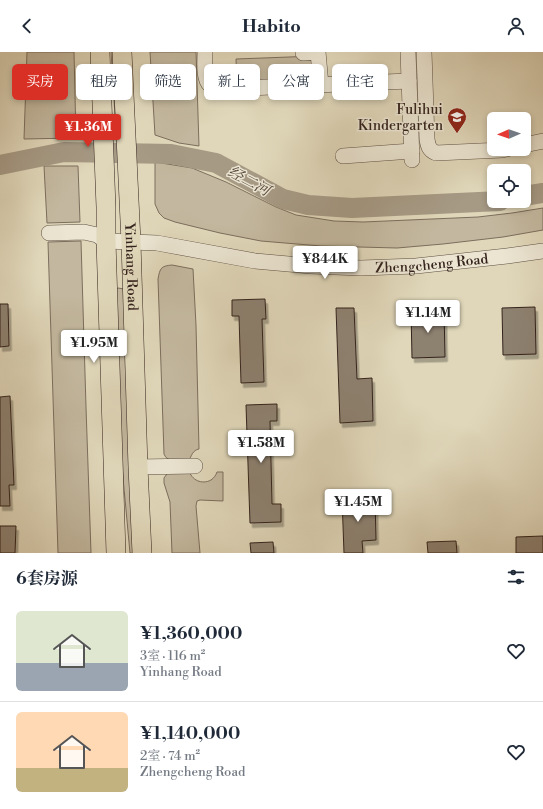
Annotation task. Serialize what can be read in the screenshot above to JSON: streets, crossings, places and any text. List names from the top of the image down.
{
  "streets": {
    "main road": ["Yinhang Road"],
    "street": ["Zhengcheng Road"]
  },
  "crossings": [
    ["Zhengcheng Road", "Yinhang Road"]
  ],
  "water": ["经二河"],
  "places": {
    "school or university": ["Fulihui Kindergarten"]
  },
  "north": "left",
  "page": {
    "header": "Habito",
    "chip": [
      "买房",
      "租房",
      "筛选",
      "新上",
      "公寓",
      "住宅"
    ],
    "price": [
      "¥1.36M",
      "¥844K",
      "¥1.14M",
      "¥1.95M",
      "¥1.58M",
      "¥1.45M"
    ],
    "heading": "6套房源",
    "list": [
      {
        "name": "¥1,360,000",
        "note": "3室 · 116 m² · Yinhang Road"
      },
      {
        "name": "¥1,140,000",
        "note": "2室 · 74 m² · Zhengcheng Road"
      }
    ]
  }
}
